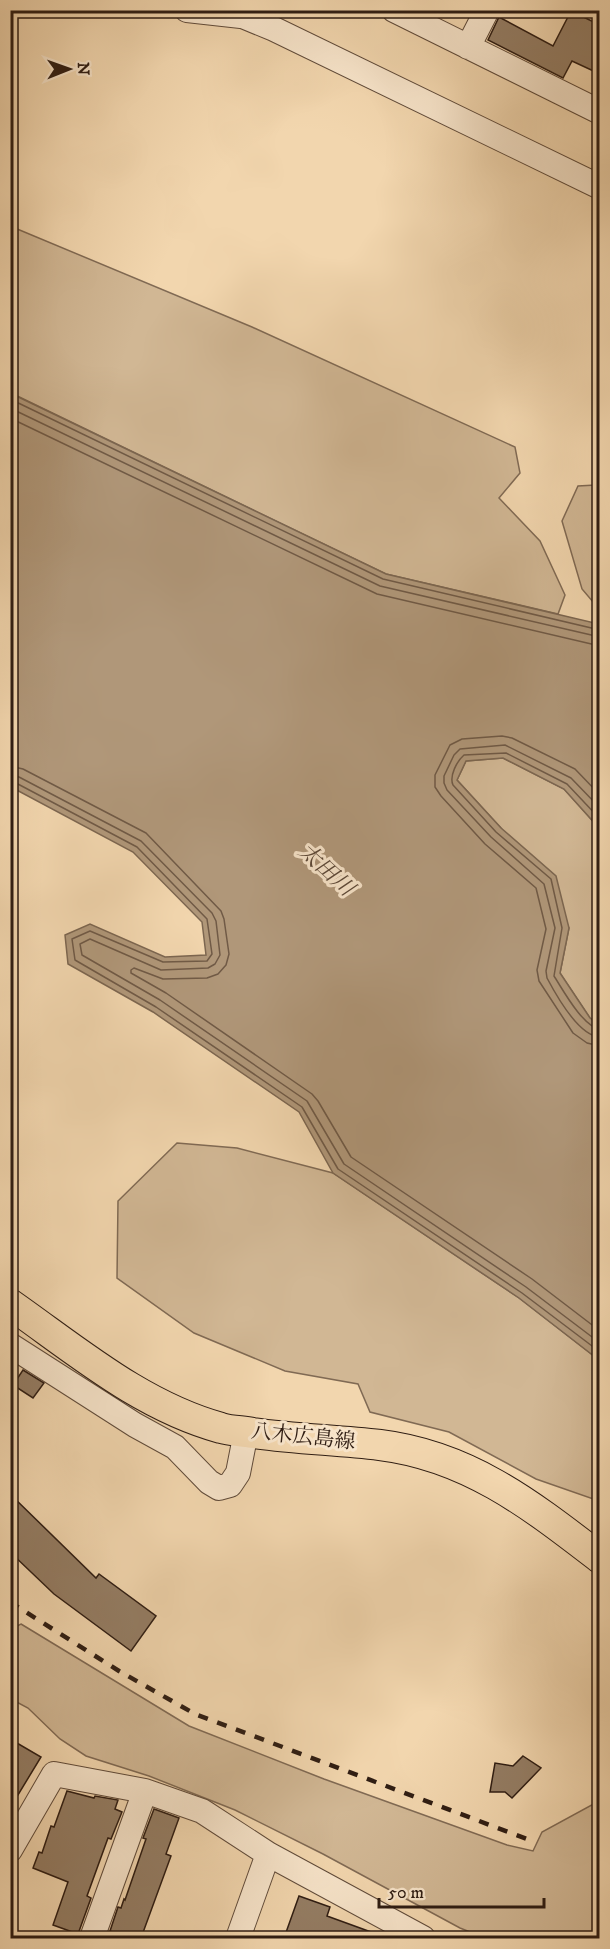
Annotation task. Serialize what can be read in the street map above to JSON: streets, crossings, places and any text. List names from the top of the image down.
{
  "streets": {
    "main road": ["八木広島線"]
  },
  "water": ["太田川"],
  "scale_bar": "50 m",
  "north": "right"
}
